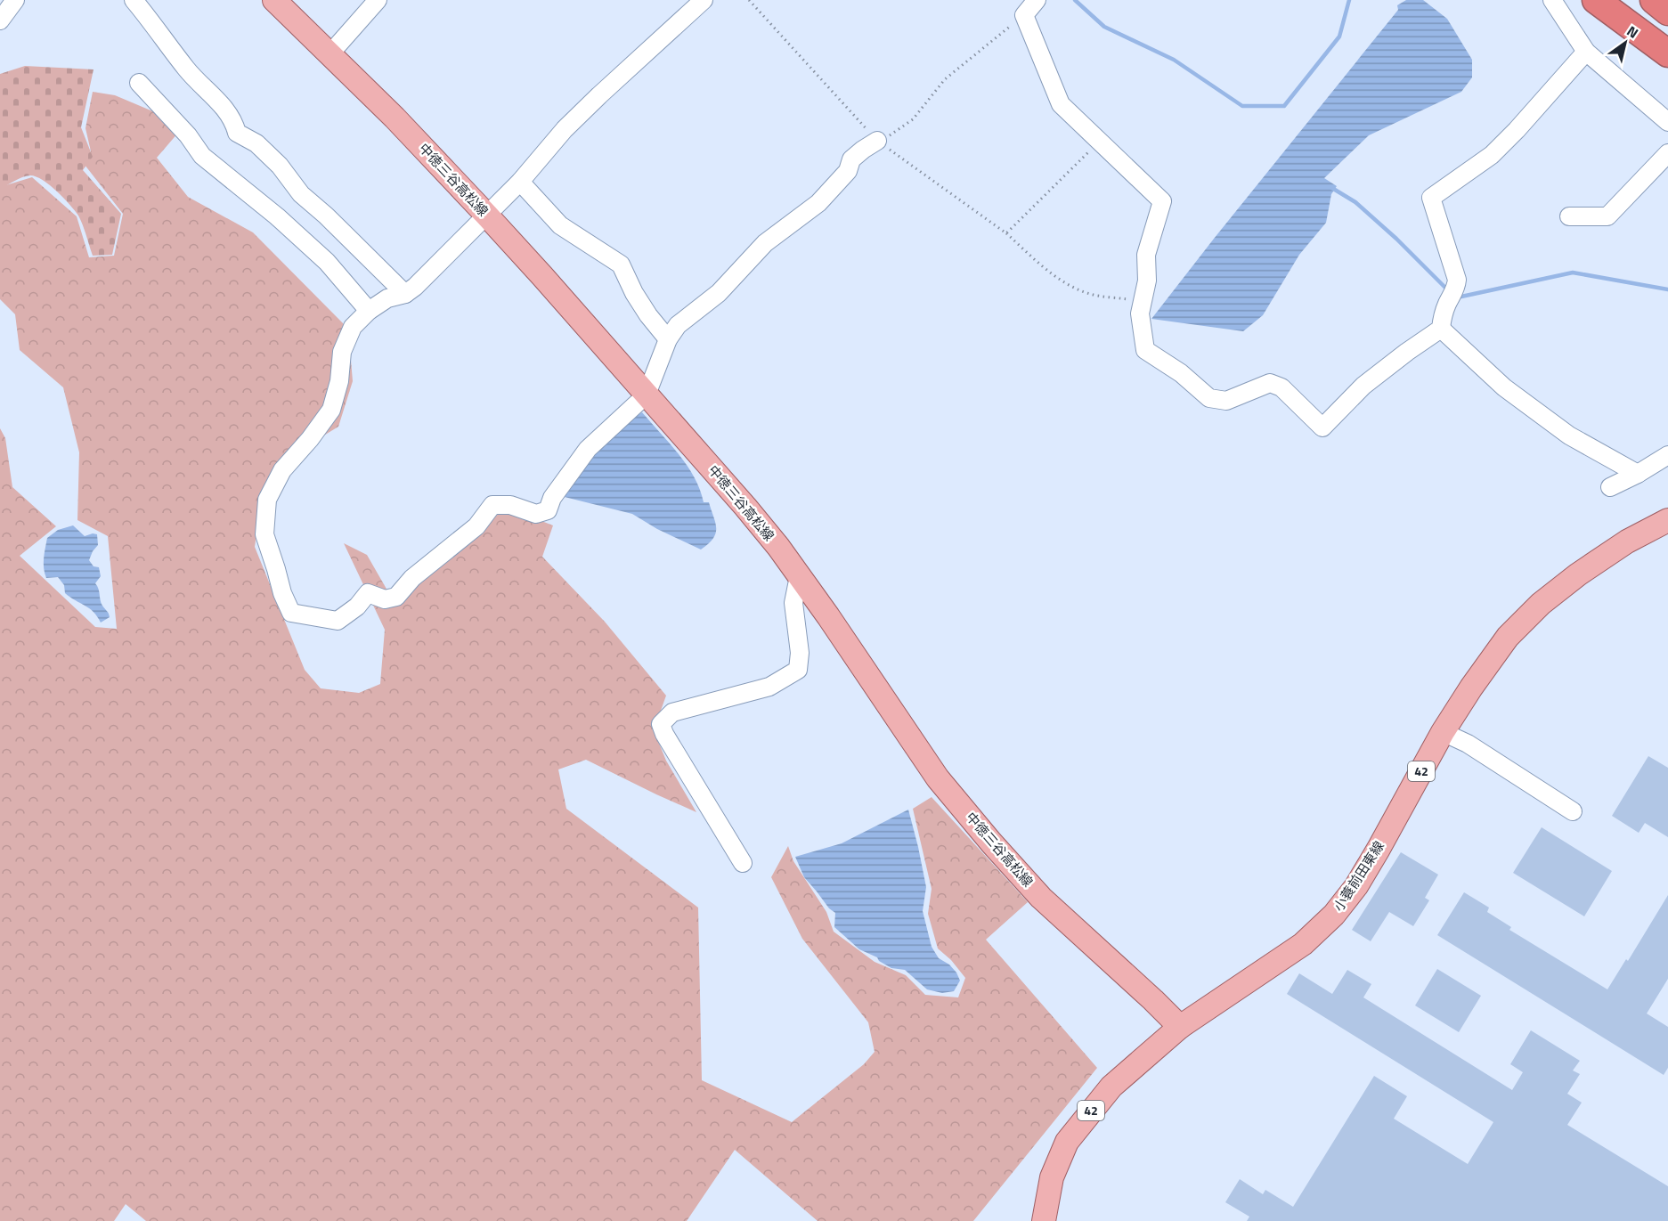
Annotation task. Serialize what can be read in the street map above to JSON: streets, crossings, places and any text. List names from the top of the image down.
{
  "streets": {
    "main road": ["中徳三谷高松線", "42", "小蓑前田東線"]
  },
  "crossings": [
    ["中徳三谷高松線", "小蓑前田東線"]
  ],
  "north": "top right"
}
